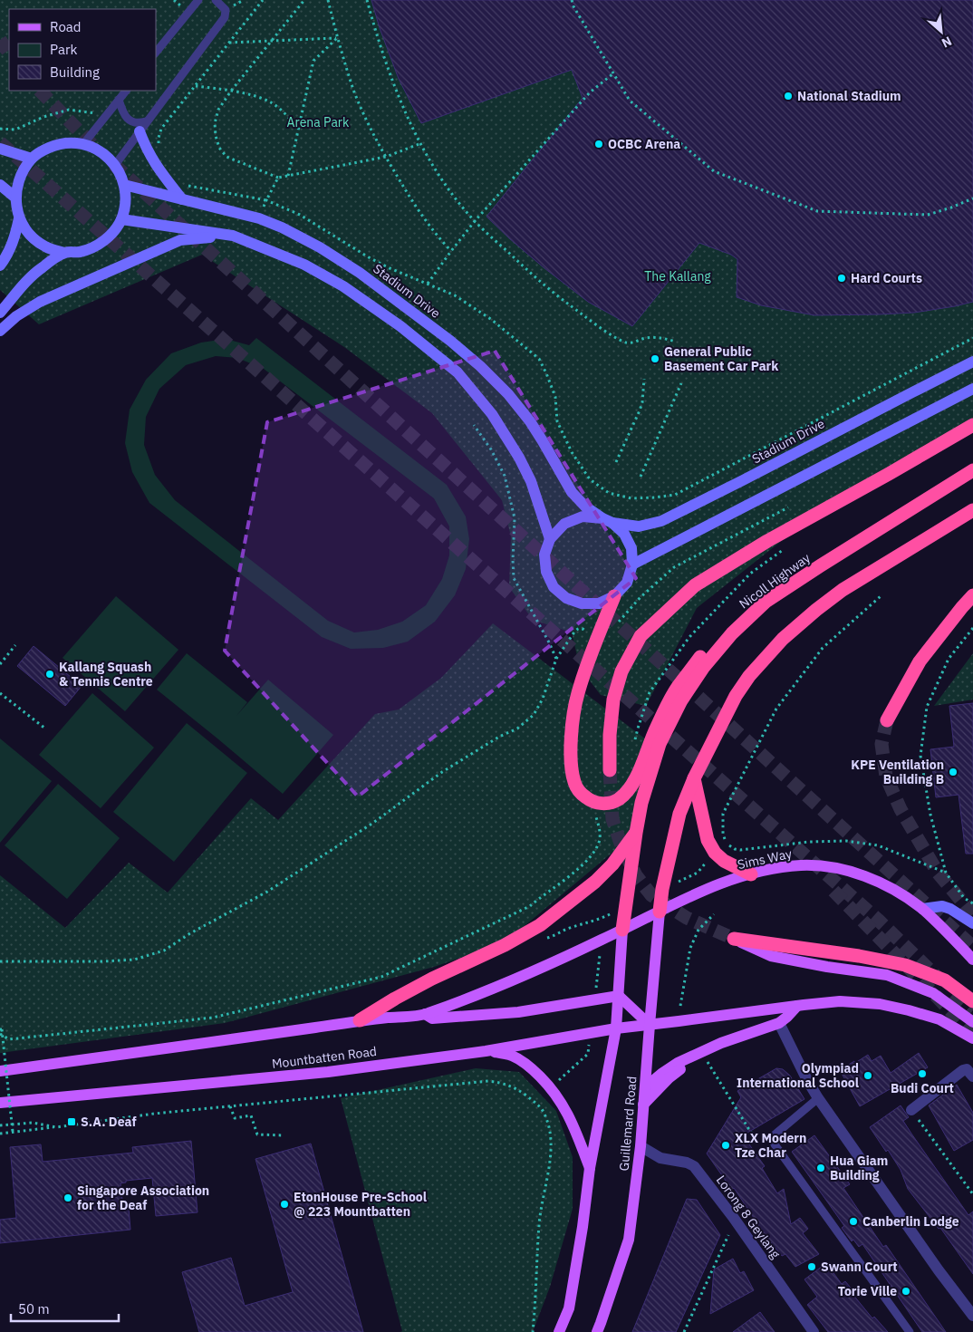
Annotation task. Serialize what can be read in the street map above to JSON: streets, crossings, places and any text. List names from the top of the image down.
{
  "streets": {
    "highway": ["Nicoll Highway"],
    "main road": ["Sims Way", "Mountbatten Road", "Guillemard Road"],
    "street": ["Stadium Drive", "Lorong 8 Geylang"]
  },
  "crossings": [
    ["Nicoll Highway", "Sims Way"],
    ["Nicoll Highway", "Guillemard Road"],
    ["Sims Way", "Guillemard Road"],
    ["Mountbatten Road", "Guillemard Road"],
    ["Guillemard Road", "Lorong 8 Geylang"]
  ],
  "parks": ["Arena Park", "The Kallang"],
  "places": {
    "other": [
      "National Stadium",
      "OCBC Arena",
      "Hard Courts",
      "General Public Basement Car Park",
      "Kallang Squash & Tennis Centre",
      "KPE Ventilation Building B",
      "Budi Court",
      "Olympiad International School",
      "XLX Modern Tze Char",
      "Hua Giam Building",
      "Singapore Association for the Deaf",
      "EtonHouse Pre-School @ 223 Mountbatten",
      "Canberlin Lodge",
      "Swann Court",
      "Torie Ville"
    ],
    "transit": ["S.A. Deaf"]
  },
  "legend": ["Road", "Park", "Building"],
  "scale_bar": "50 m",
  "north": "bottom right"
}
